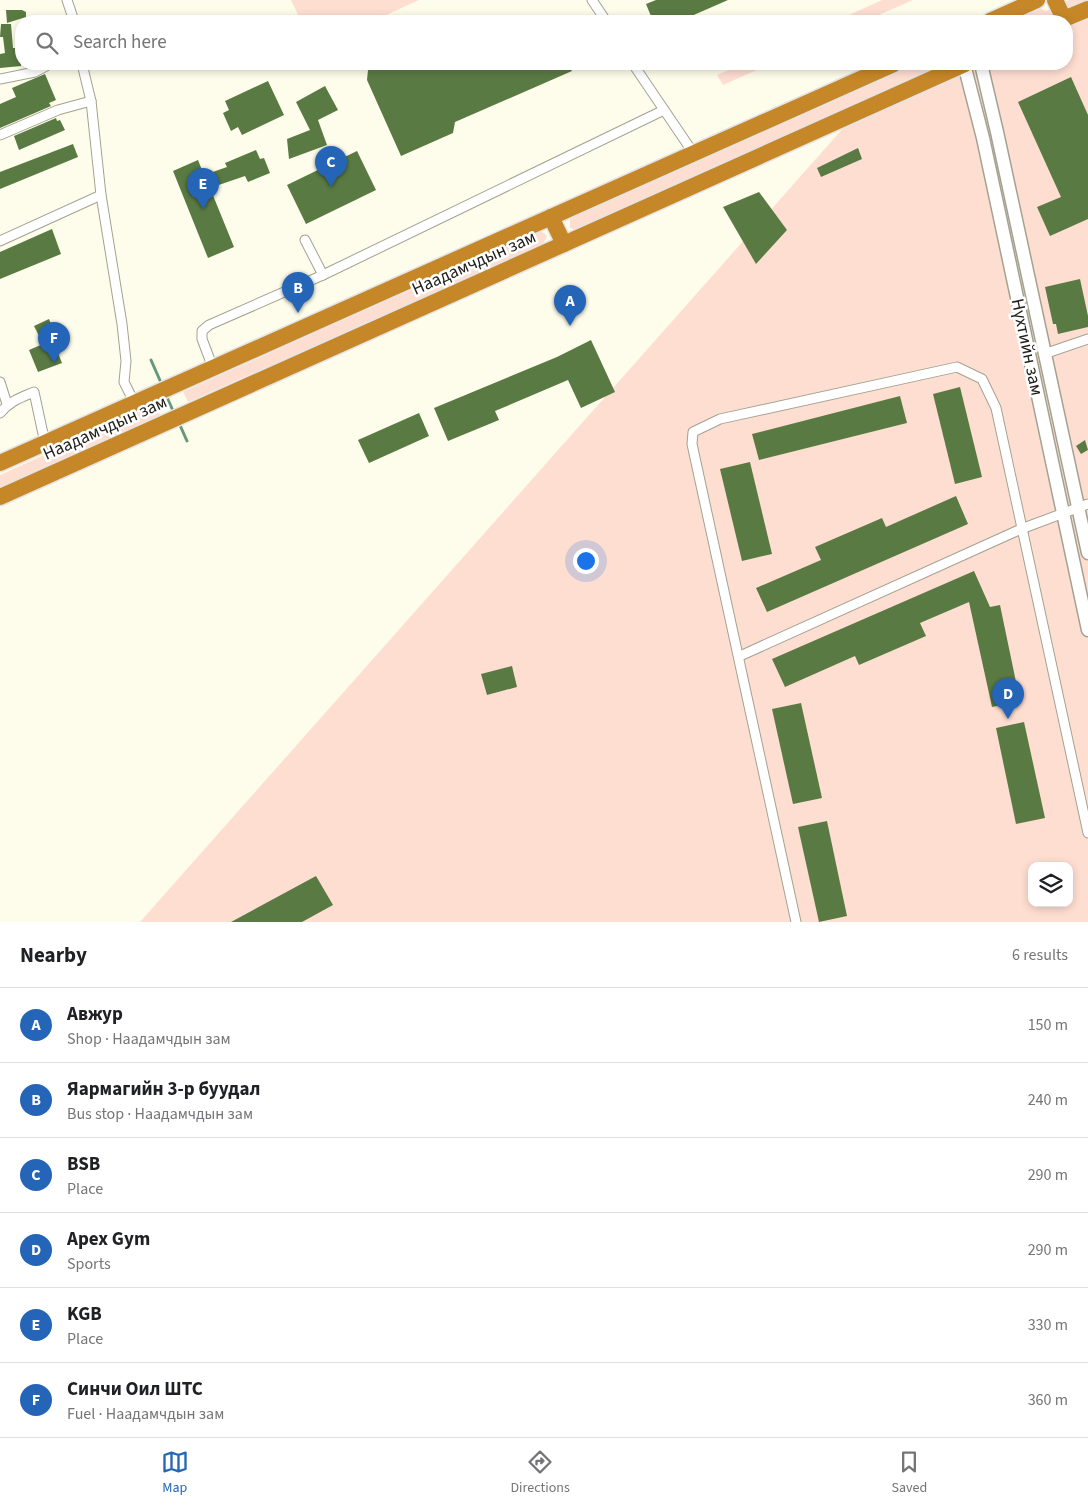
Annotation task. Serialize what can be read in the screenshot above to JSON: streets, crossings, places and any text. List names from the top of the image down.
{
  "streets": {
    "highway": ["Наадамчдын зам"],
    "main road": ["Нүхтийн зам"]
  },
  "page": {
    "search": "Search here",
    "pins": [
      "C",
      "E",
      "B",
      "A",
      "F",
      "D"
    ],
    "heading": ["Nearby", "6 results"],
    "list": [
      {
        "mark": "A",
        "name": "Авжур",
        "note": "Shop · Наадамчдын зам",
        "value": "150 m"
      },
      {
        "mark": "B",
        "name": "Яармагийн 3-р буудал",
        "note": "Bus stop · Наадамчдын зам",
        "value": "240 m"
      },
      {
        "mark": "C",
        "name": "BSB",
        "note": "Place",
        "value": "290 m"
      },
      {
        "mark": "D",
        "name": "Apex Gym",
        "note": "Sports",
        "value": "290 m"
      },
      {
        "mark": "E",
        "name": "KGB",
        "note": "Place",
        "value": "330 m"
      },
      {
        "mark": "F",
        "name": "Синчи Оил ШТС",
        "note": "Fuel · Наадамчдын зам",
        "value": "360 m"
      }
    ],
    "nav": ["Map", "Directions", "Saved"]
  }
}
